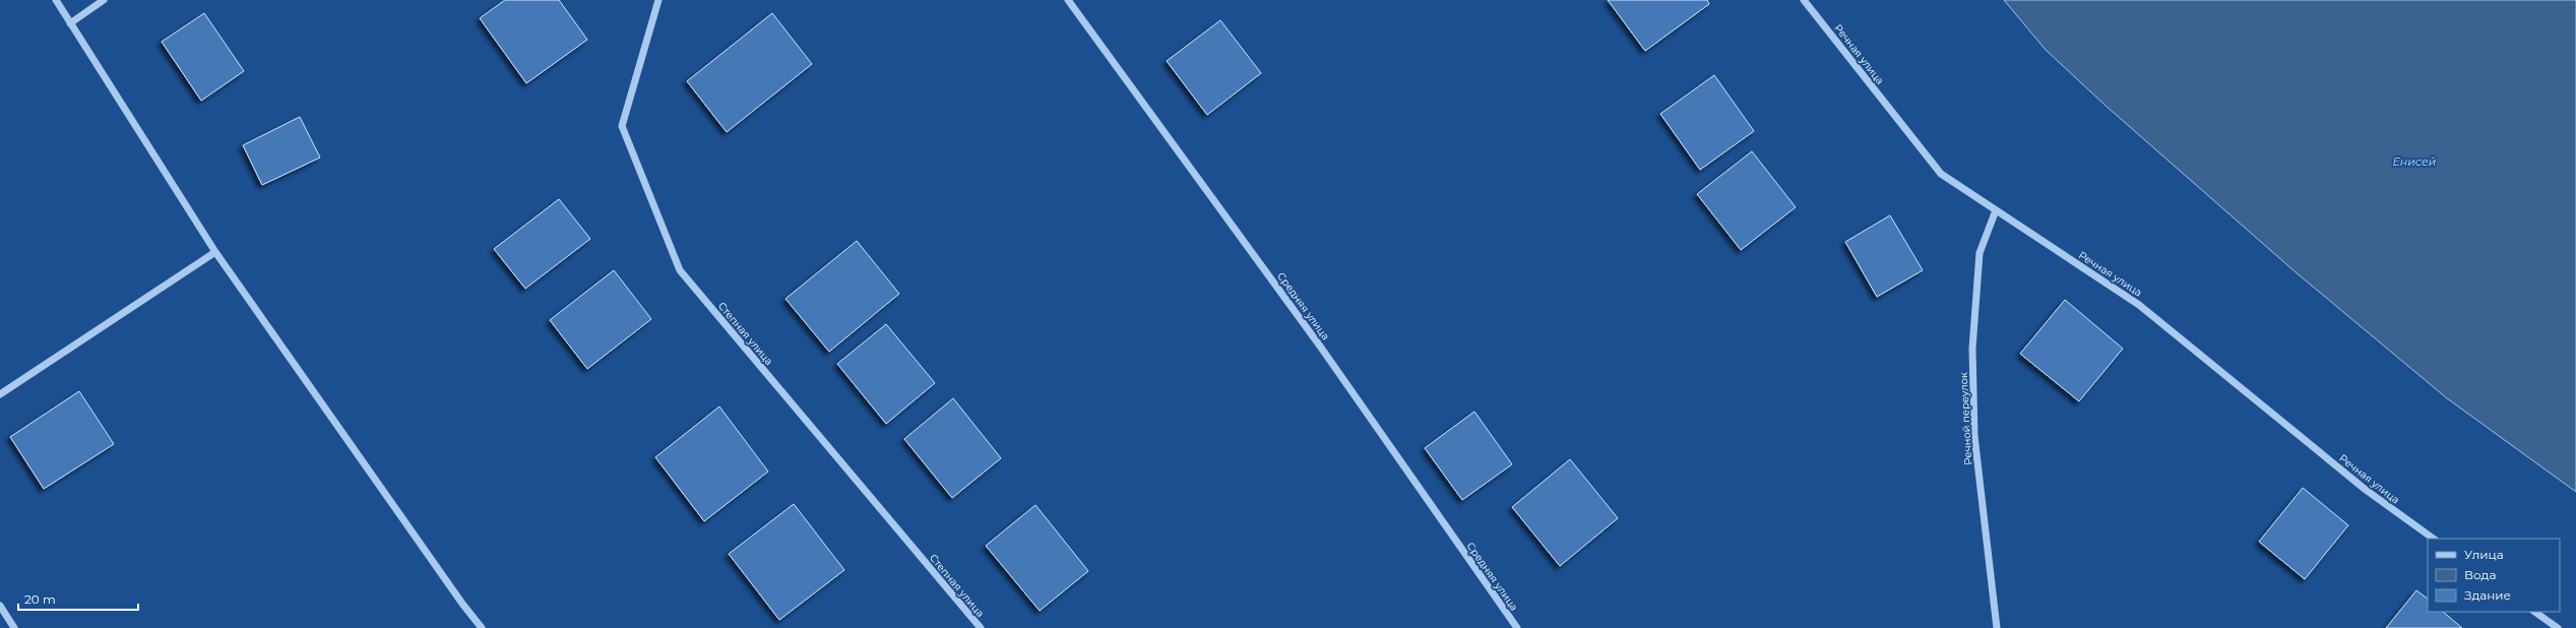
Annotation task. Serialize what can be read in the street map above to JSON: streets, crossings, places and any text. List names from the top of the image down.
{
  "streets": {
    "street": [
      "Речная улица",
      "Средняя улица",
      "Степная улица",
      "Речной переулок"
    ]
  },
  "crossings": [
    ["Речная улица", "Речной переулок"]
  ],
  "water": ["Енисей"],
  "legend": ["Улица", "Вода", "Здание"],
  "scale_bar": "20 m"
}
